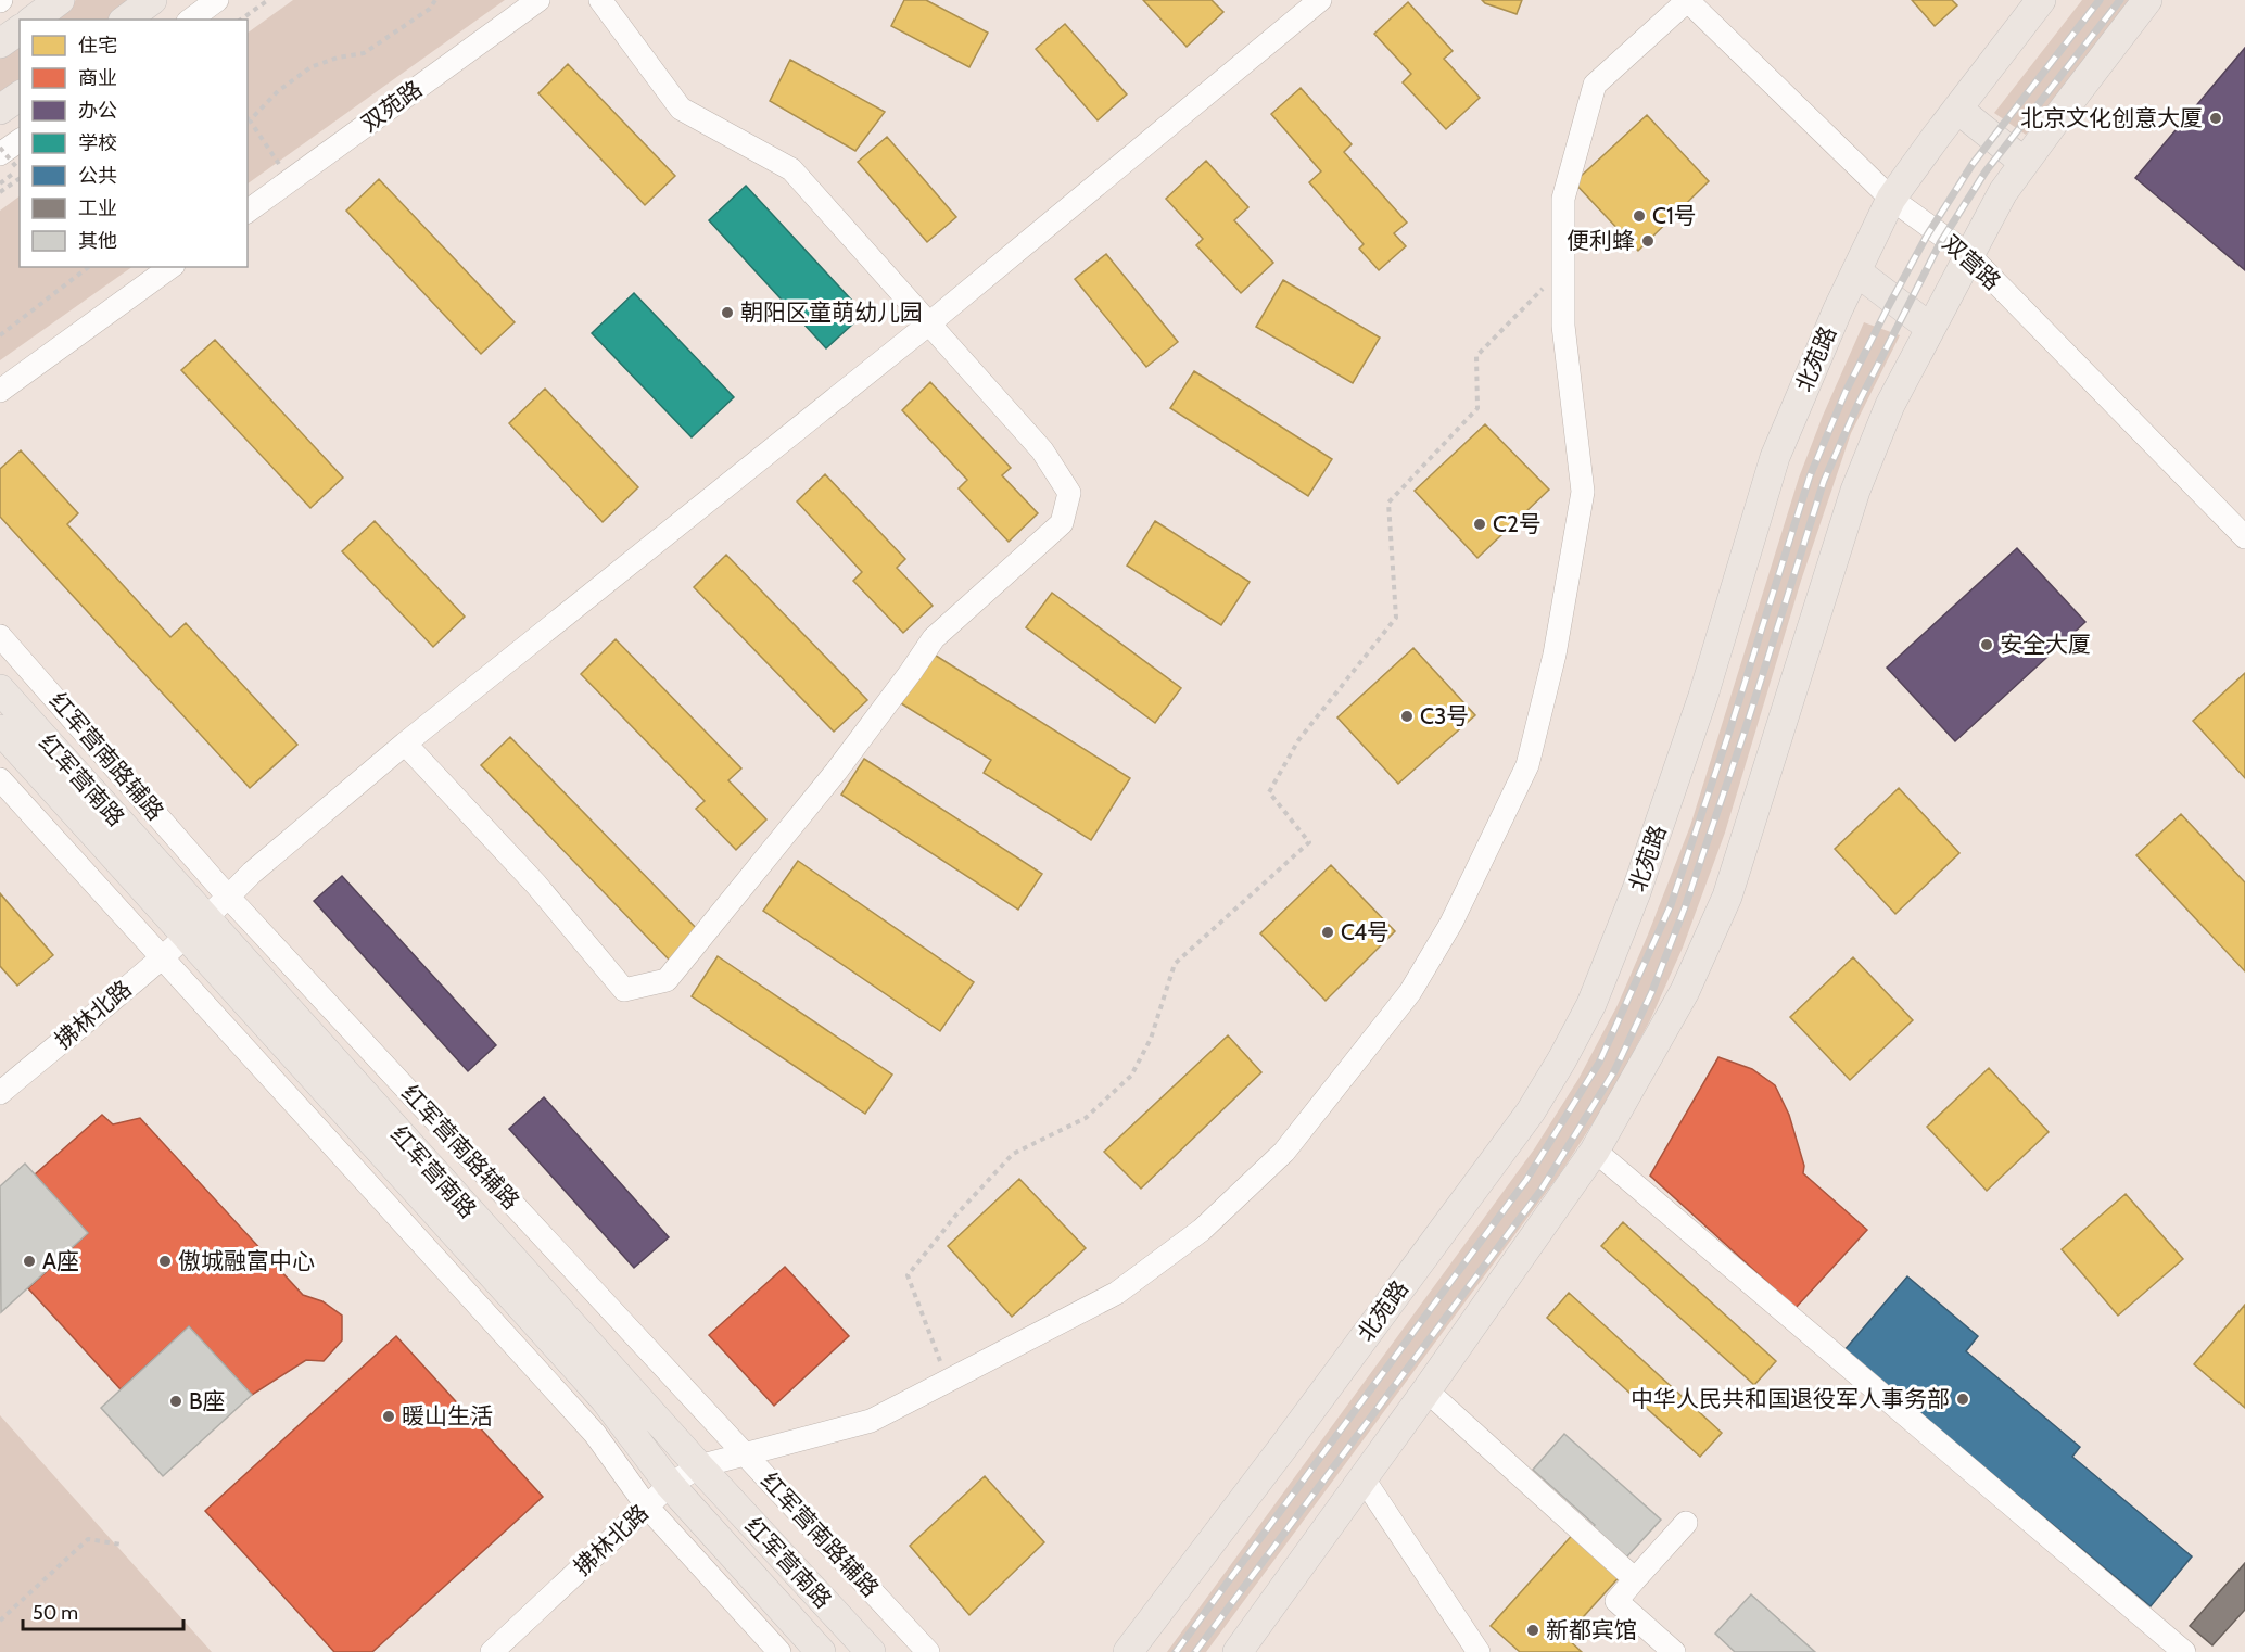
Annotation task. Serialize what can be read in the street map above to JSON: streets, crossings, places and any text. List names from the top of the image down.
{
  "streets": {
    "main road": ["北苑路", "红军营南路"],
    "street": [
      "双苑路",
      "双营路",
      "红军营南路辅路",
      "拂林北路"
    ]
  },
  "crossings": [
    ["双营路", "北苑路"],
    ["双营路", "拂林北路"],
    ["红军营南路辅路", "拂林北路"],
    ["红军营南路", "拂林北路"]
  ],
  "places": [
    "北京文化创意大厦",
    "C1号",
    "便利蜂",
    "朝阳区童萌幼儿园",
    "C2号",
    "安全大厦",
    "C3号",
    "C4号",
    "A座",
    "傲城融富中心",
    "中华人民共和国退役军人事务部",
    "B座",
    "暖山生活",
    "新都宾馆"
  ],
  "legend": [
    "住宅",
    "商业",
    "办公",
    "学校",
    "公共",
    "工业",
    "其他"
  ],
  "scale_bar": "50 m"
}
